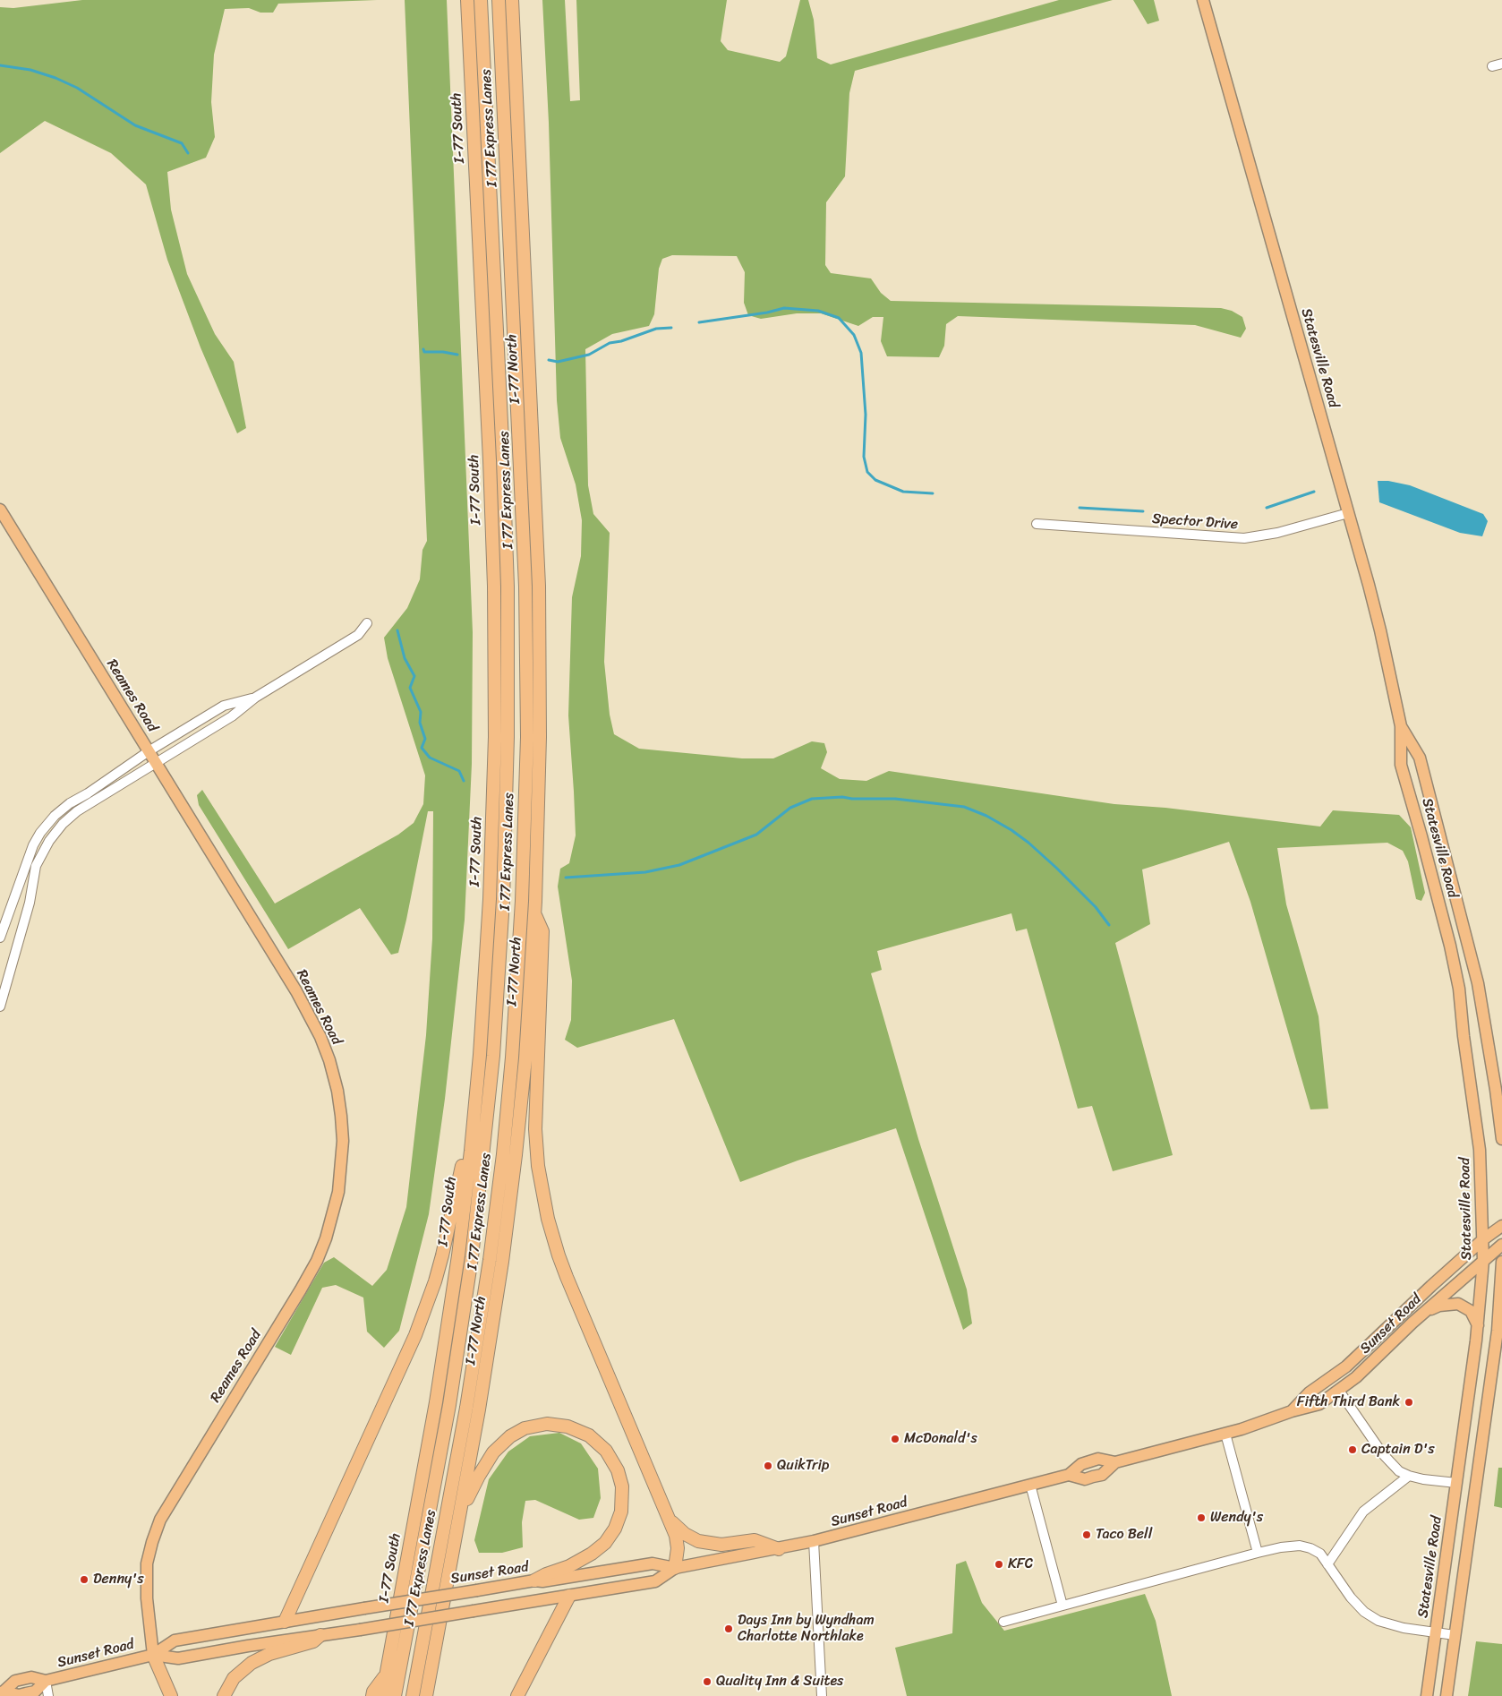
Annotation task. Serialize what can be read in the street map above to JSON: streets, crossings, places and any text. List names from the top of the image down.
{
  "streets": {
    "highway": ["I-77 South", "I 77 Express Lanes", "I-77 North"],
    "main road": ["Statesville Road", "Reames Road", "Sunset Road"],
    "street": ["Spector Drive"]
  },
  "crossings": [
    ["Statesville Road", "Spector Drive"],
    ["Statesville Road", "Sunset Road"],
    ["Reames Road", "Sunset Road"]
  ],
  "places": [
    "Fifth Third Bank",
    "McDonald's",
    "Captain D's",
    "QuikTrip",
    "Wendy's",
    "Taco Bell",
    "KFC",
    "Denny's",
    "Days Inn by Wyndham Charlotte Northlake",
    "Quality Inn & Suites"
  ]
}
